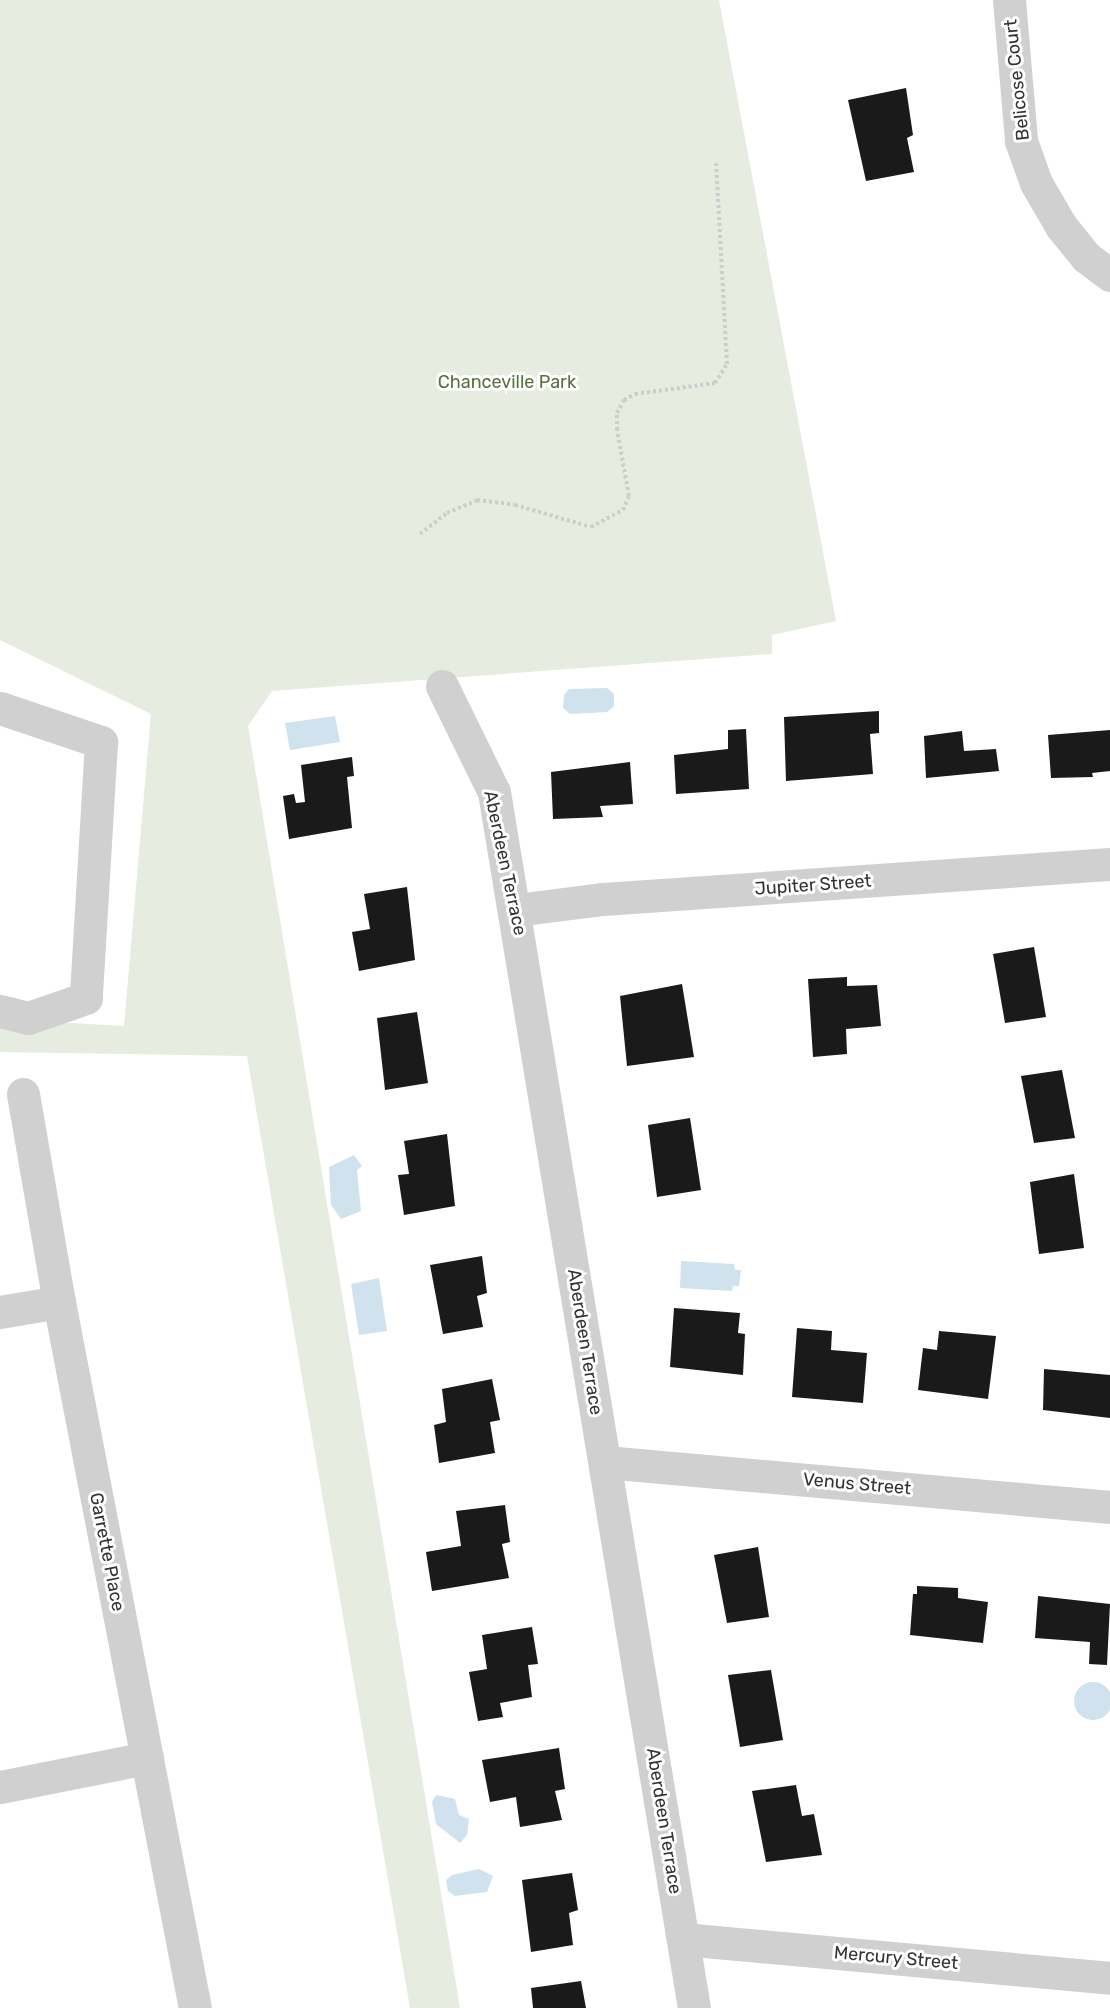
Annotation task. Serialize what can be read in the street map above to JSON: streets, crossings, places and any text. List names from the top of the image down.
{
  "streets": {
    "street": [
      "Belicose Court",
      "Aberdeen Terrace",
      "Jupiter Street",
      "Venus Street",
      "Garrette Place",
      "Mercury Street"
    ]
  },
  "crossings": [
    ["Aberdeen Terrace", "Jupiter Street"],
    ["Aberdeen Terrace", "Venus Street"],
    ["Aberdeen Terrace", "Mercury Street"]
  ],
  "parks": ["Chanceville Park"]
}
